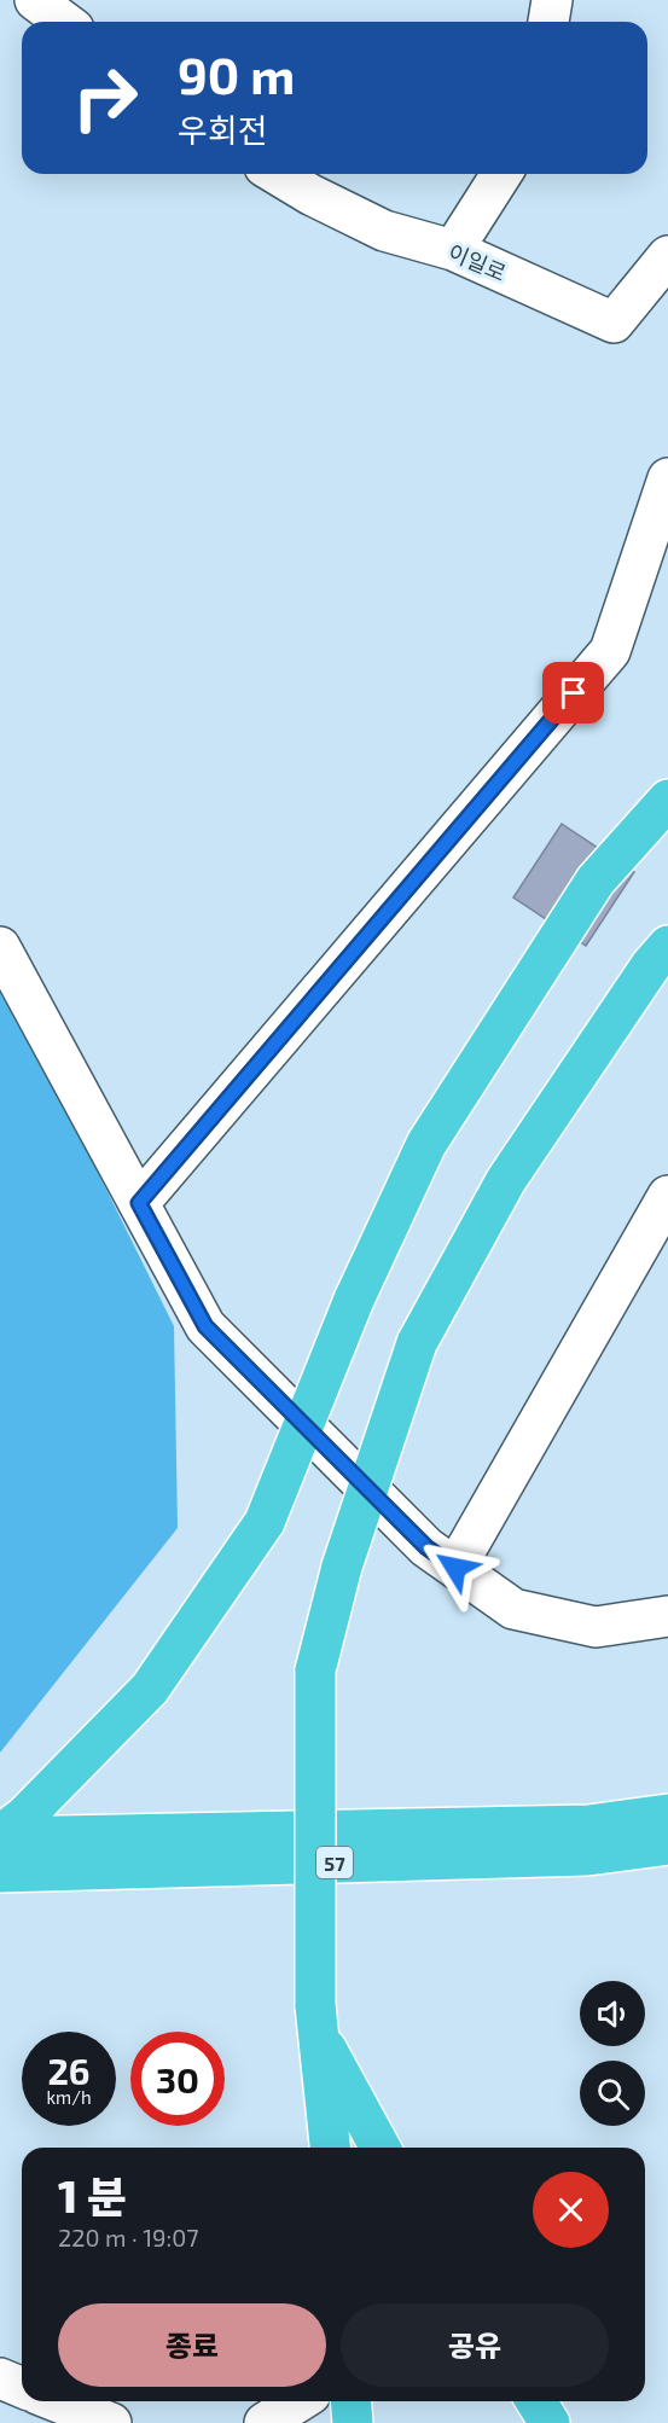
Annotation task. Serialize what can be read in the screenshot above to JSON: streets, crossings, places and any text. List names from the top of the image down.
{
  "streets": {
    "highway": ["57"],
    "street": ["이일로"]
  },
  "page": {
    "turn": ["90 m", "우회전"],
    "speed": "26 km/h",
    "limit": "30",
    "heading": ["1 분", "220 m · 19:07"],
    "buttons": ["종료", "공유"]
  }
}
